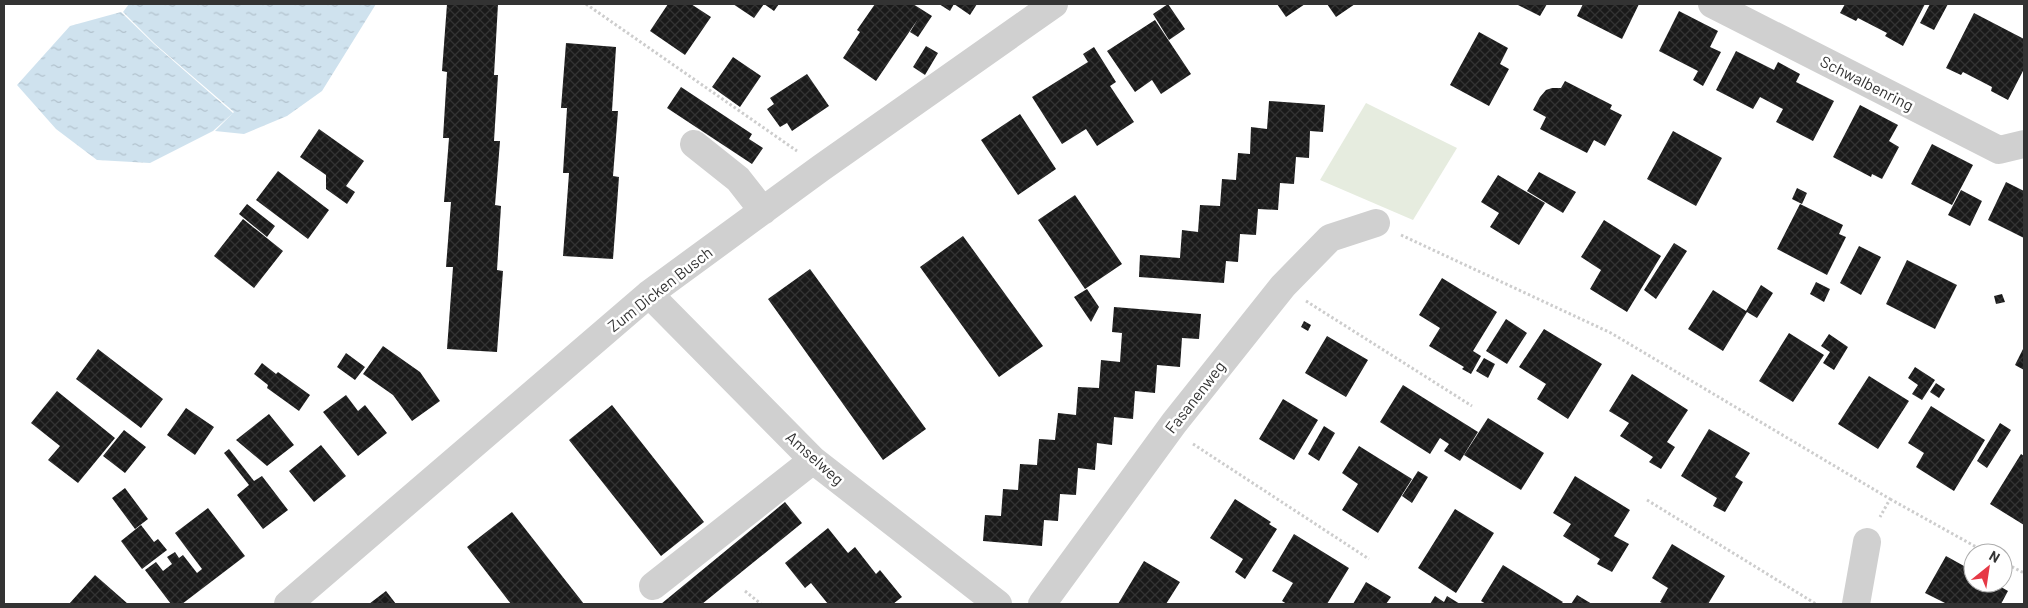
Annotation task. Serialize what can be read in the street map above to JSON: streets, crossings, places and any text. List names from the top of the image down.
{
  "streets": {
    "street": [
      "Schwalbenring",
      "Zum Dicken Busch",
      "Fasanenweg",
      "Amselweg"
    ]
  },
  "crossings": [
    ["Zum Dicken Busch", "Amselweg"]
  ],
  "north": "top right"
}
